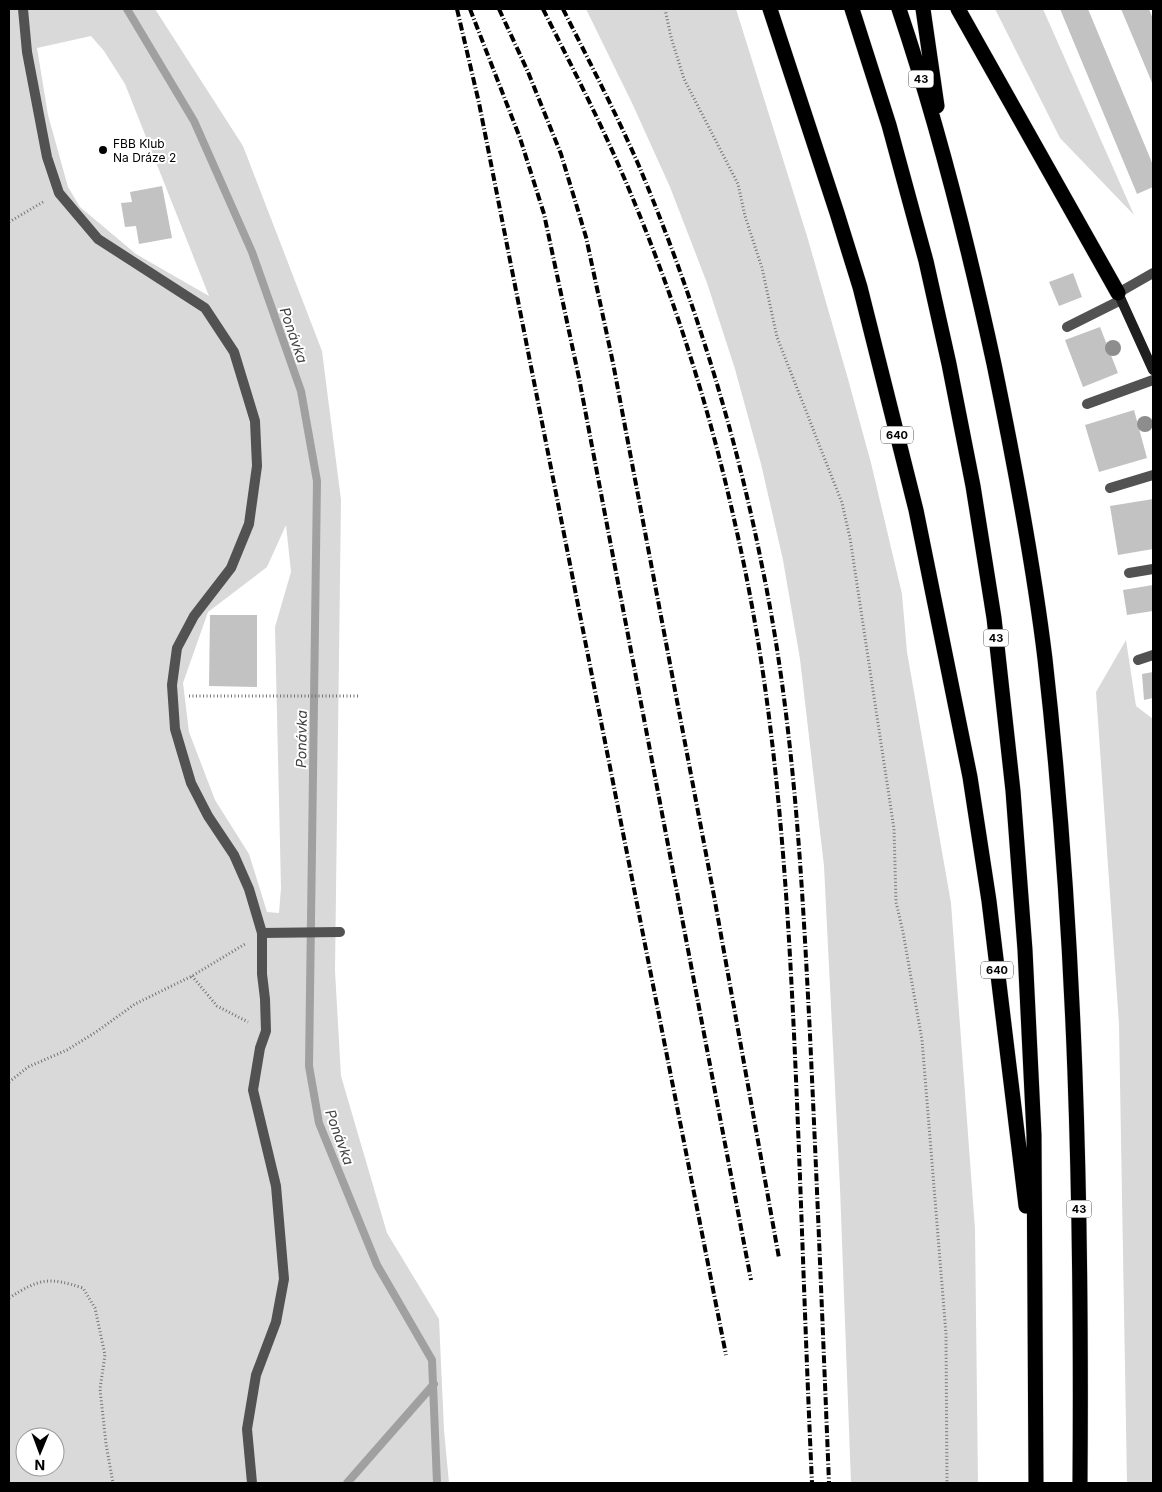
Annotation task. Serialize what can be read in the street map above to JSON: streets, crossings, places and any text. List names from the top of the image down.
{
  "streets": {
    "highway": ["43", "640"]
  },
  "crossings": [
    ["43", "640"]
  ],
  "water": ["Ponávka"],
  "places": ["FBB Klub Na Dráze 2"],
  "north": "bottom"
}
